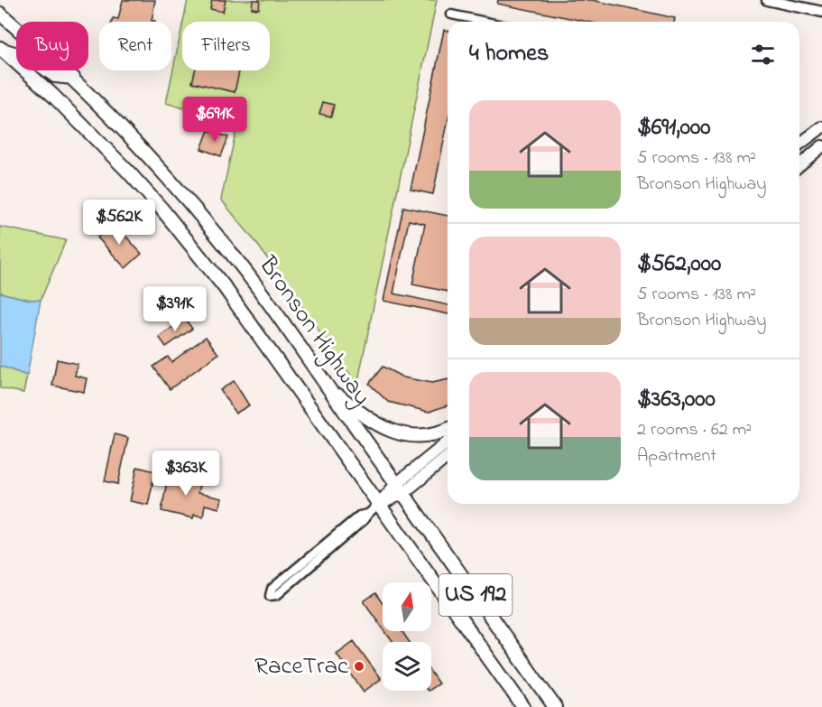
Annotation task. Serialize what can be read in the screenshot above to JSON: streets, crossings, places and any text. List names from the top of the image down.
{
  "streets": {
    "highway": ["Bronson Highway", "US 192"]
  },
  "places": ["RaceTrac"],
  "north": "top",
  "page": {
    "chip": ["Buy", "Rent", "Filters"],
    "heading": "4 homes",
    "list": [
      {
        "name": "$691,000",
        "note": "5 rooms · 138 m² · Bronson Highway"
      },
      {
        "name": "$562,000",
        "note": "5 rooms · 138 m² · Bronson Highway"
      },
      {
        "name": "$363,000",
        "note": "2 rooms · 62 m² · Apartment"
      }
    ],
    "price": [
      "$691K",
      "$562K",
      "$391K",
      "$363K"
    ]
  }
}
